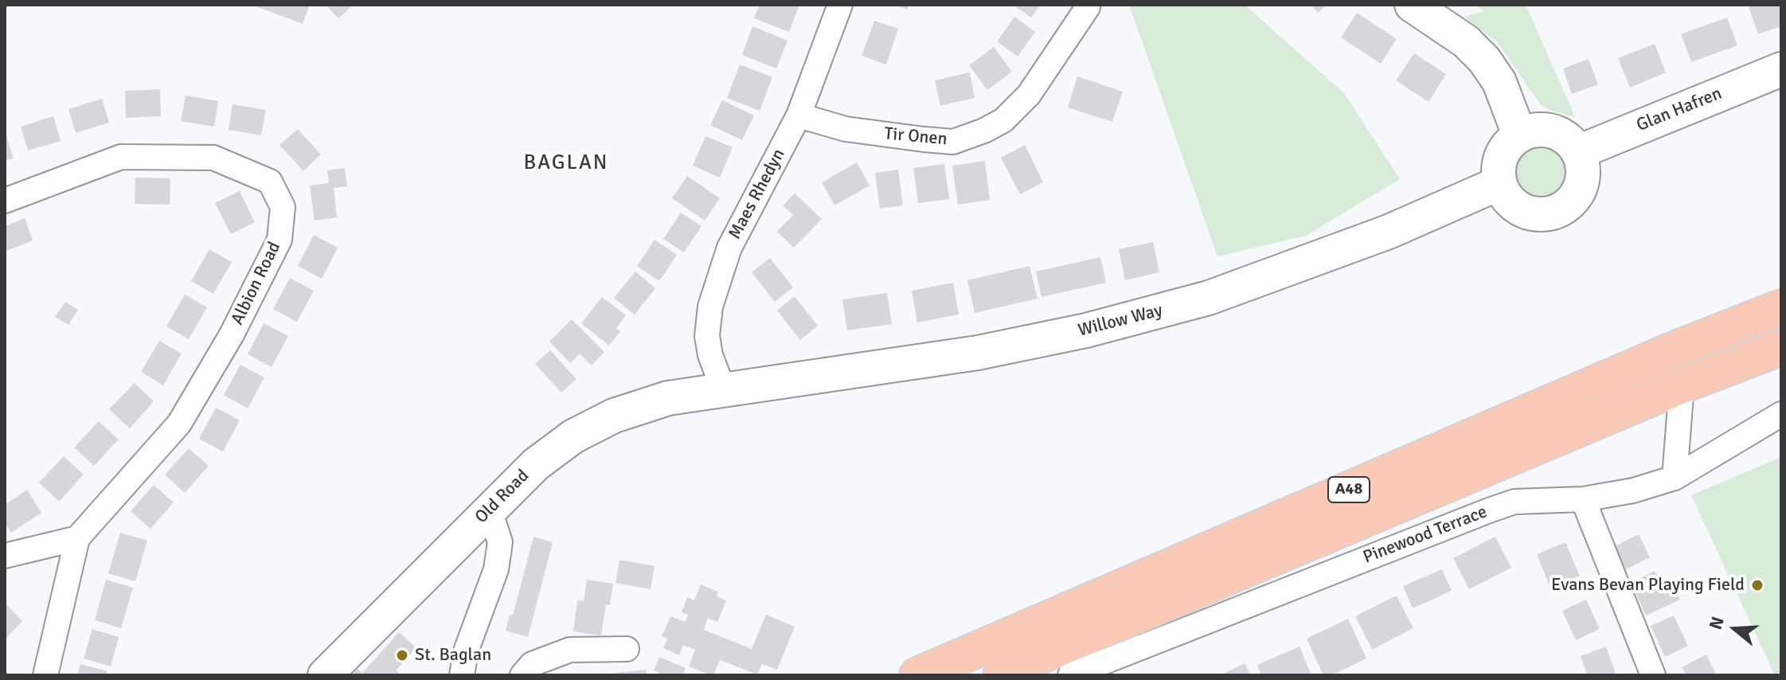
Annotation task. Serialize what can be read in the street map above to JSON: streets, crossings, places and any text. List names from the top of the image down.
{
  "streets": {
    "main road": ["A48"],
    "street": [
      "Glan Hafren",
      "Tir Onen",
      "Maes Rhedyn",
      "Albion Road",
      "Willow Way",
      "Old Road",
      "Pinewood Terrace"
    ]
  },
  "crossings": [
    ["Glan Hafren", "Willow Way"],
    ["Tir Onen", "Maes Rhedyn"],
    ["Maes Rhedyn", "Willow Way"],
    ["Maes Rhedyn", "Old Road"],
    ["Willow Way", "Old Road"]
  ],
  "districts": ["BAGLAN"],
  "places": ["Evans Bevan Playing Field", "St. Baglan"],
  "north": "left"
}
